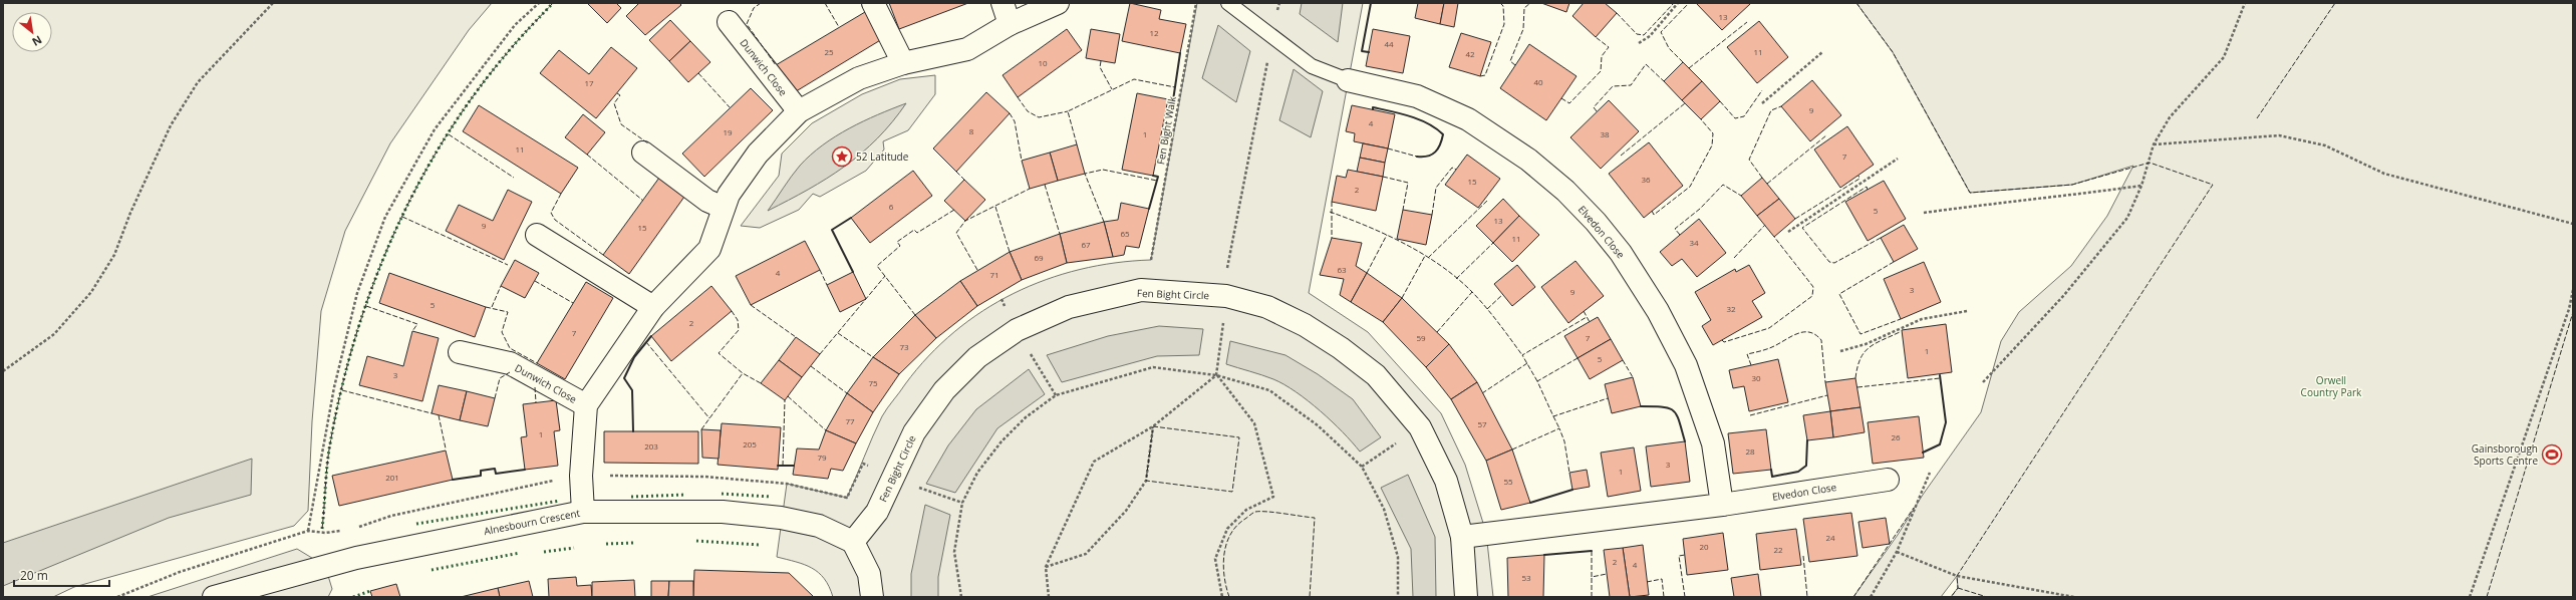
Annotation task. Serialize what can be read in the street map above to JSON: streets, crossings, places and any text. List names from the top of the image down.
{
  "streets": {
    "street": [
      "Dunwich Close",
      "Elvedon Close",
      "Fen Bight Circle",
      "Alnesbourn Crescent"
    ],
    "path": ["Fen Bight Walk"]
  },
  "crossings": [
    ["Dunwich Close", "Alnesbourn Crescent"],
    ["Elvedon Close", "Fen Bight Circle"],
    ["Fen Bight Circle", "Alnesbourn Crescent"]
  ],
  "parks": ["Orwell Country Park"],
  "places": {
    "place": ["52 Latitude"],
    "sports": ["Gainsborough Sports Centre"]
  },
  "house_numbers": [
    "13",
    "12",
    "44",
    "25",
    "11",
    "42",
    "10",
    "40",
    "17",
    "9",
    "4",
    "8",
    "19",
    "1",
    "38",
    "11",
    "7",
    "36",
    "15",
    "2",
    "6",
    "5",
    "13",
    "9",
    "15",
    "65",
    "11",
    "34",
    "67",
    "69",
    "63",
    "4",
    "71",
    "3",
    "9",
    "5",
    "32",
    "2",
    "7",
    "59",
    "7",
    "73",
    "1",
    "5",
    "3",
    "30",
    "75",
    "77",
    "57",
    "1",
    "26",
    "205",
    "203",
    "28",
    "79",
    "3",
    "1",
    "201",
    "55",
    "24",
    "20",
    "22",
    "2",
    "4",
    "53"
  ],
  "scale_bar": "20 m",
  "north": "bottom right"
}
